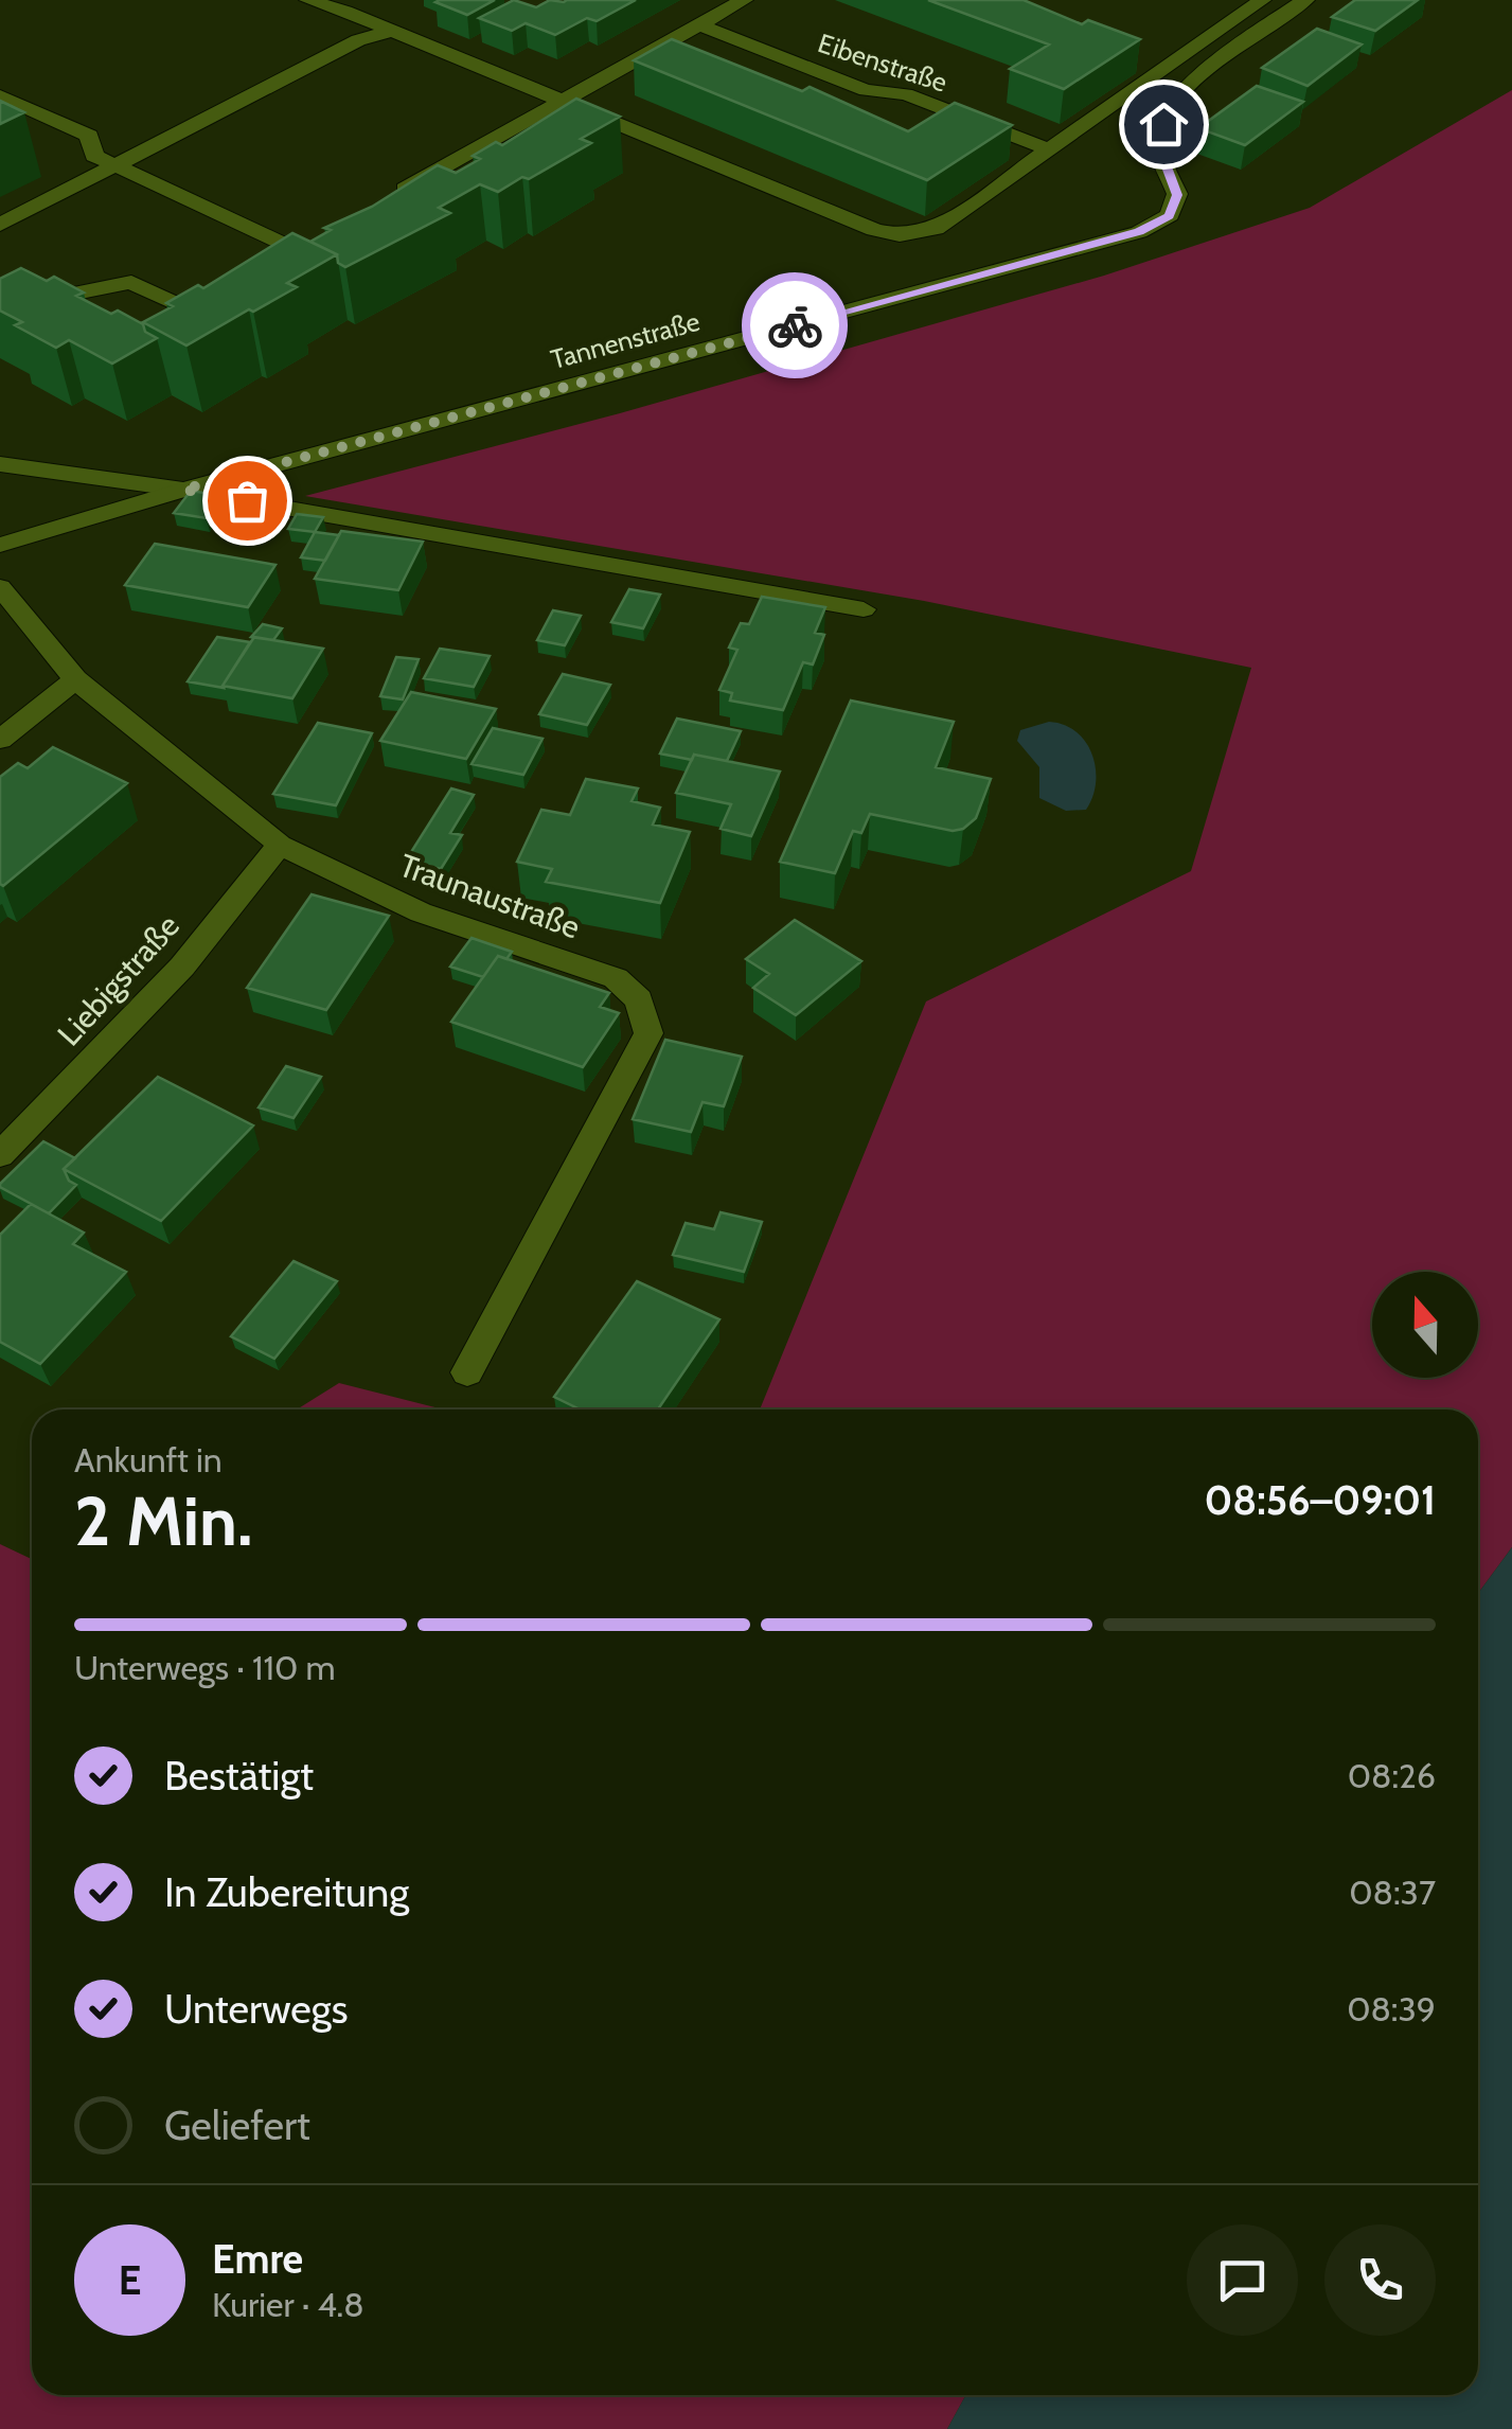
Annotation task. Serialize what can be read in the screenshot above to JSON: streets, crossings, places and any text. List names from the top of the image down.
{
  "streets": {
    "street": [
      "Eibenstraße",
      "Tannenstraße",
      "Traunaustraße",
      "Liebigstraße"
    ]
  },
  "crossings": [
    ["Traunaustraße", "Liebigstraße"]
  ],
  "north": "top",
  "page": {
    "heading": ["2 Min.", "Ankunft in", "08:56–09:01"],
    "panel": ["Emre", "Kurier · 4.8"],
    "bar": "Unterwegs · 110 m",
    "list": [
      ["Bestätigt", "08:26"],
      ["In Zubereitung", "08:37"],
      ["Unterwegs", "08:39"],
      "Geliefert"
    ],
    "round": "E"
  }
}
